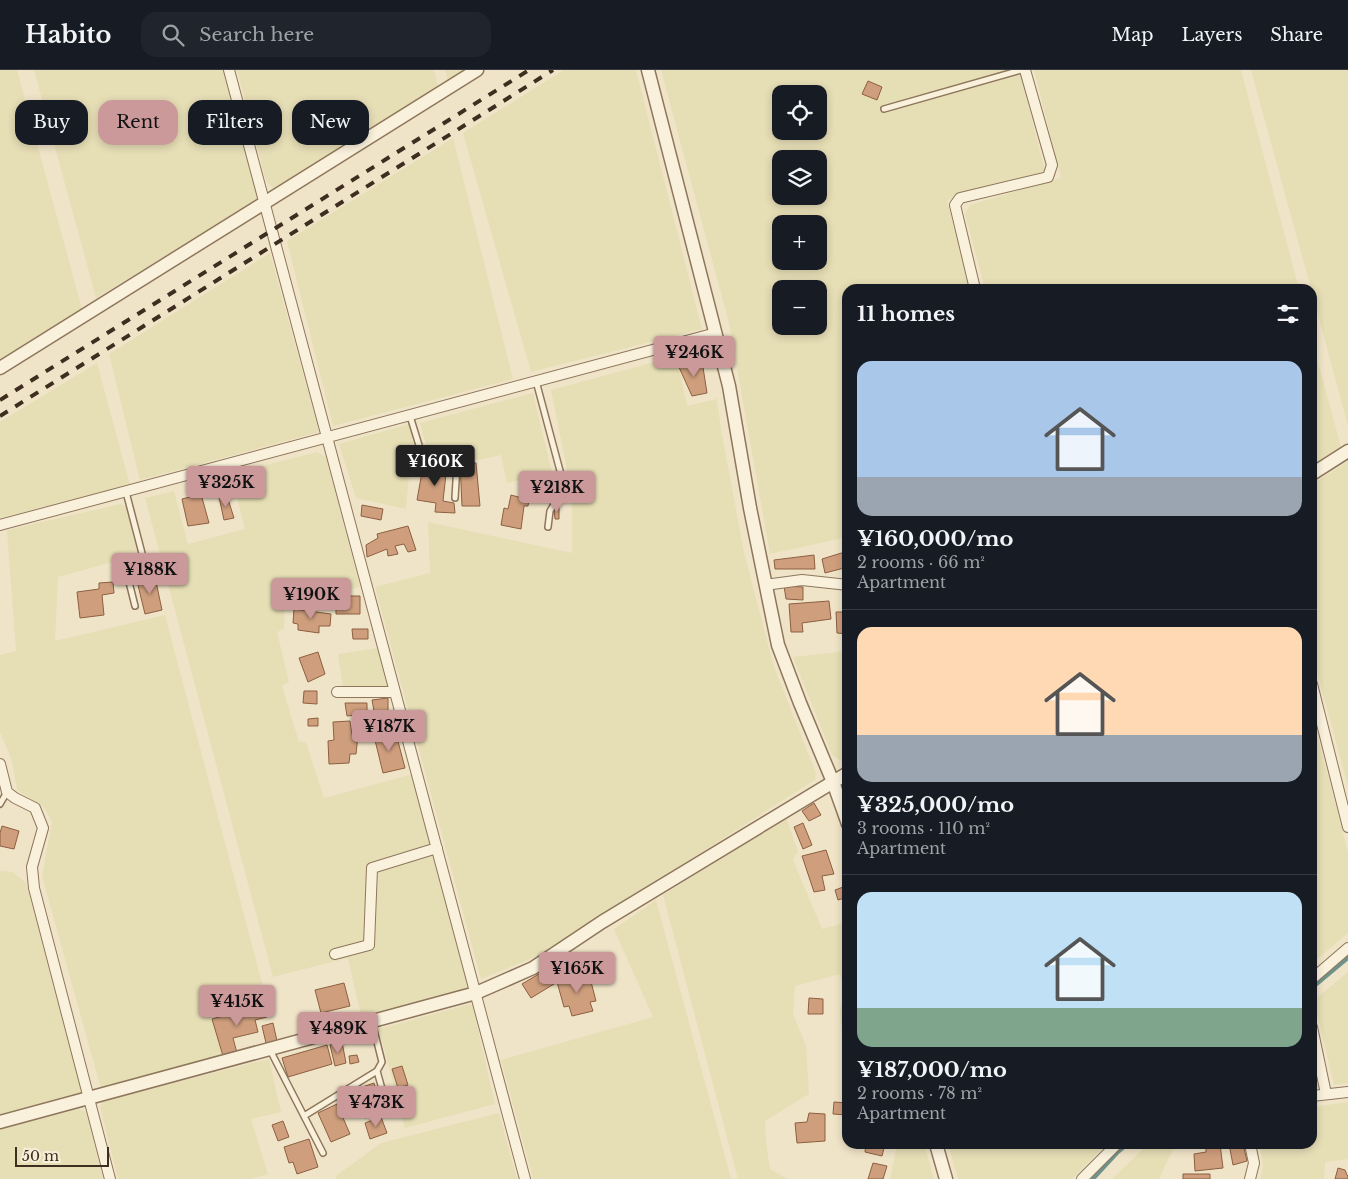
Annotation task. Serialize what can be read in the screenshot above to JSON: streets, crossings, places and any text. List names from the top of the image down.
{
  "scale_bar": "50 m",
  "page": {
    "header": "Habito",
    "search": "Search here",
    "nav": ["Map", "Layers", "Share"],
    "map_buttons": ["+", "−"],
    "chip": [
      "Buy",
      "Rent",
      "Filters",
      "New"
    ],
    "heading": "11 homes",
    "price": [
      "¥246K",
      "¥160K",
      "¥325K",
      "¥218K",
      "¥188K",
      "¥190K",
      "¥187K",
      "¥165K",
      "¥415K",
      "¥489K",
      "¥473K"
    ],
    "list": [
      {
        "name": "¥160,000/mo",
        "note": "2 rooms · 66 m² · Apartment"
      },
      {
        "name": "¥325,000/mo",
        "note": "3 rooms · 110 m² · Apartment"
      },
      {
        "name": "¥187,000/mo",
        "note": "2 rooms · 78 m² · Apartment"
      }
    ],
    "scale": "50 m"
  }
}
